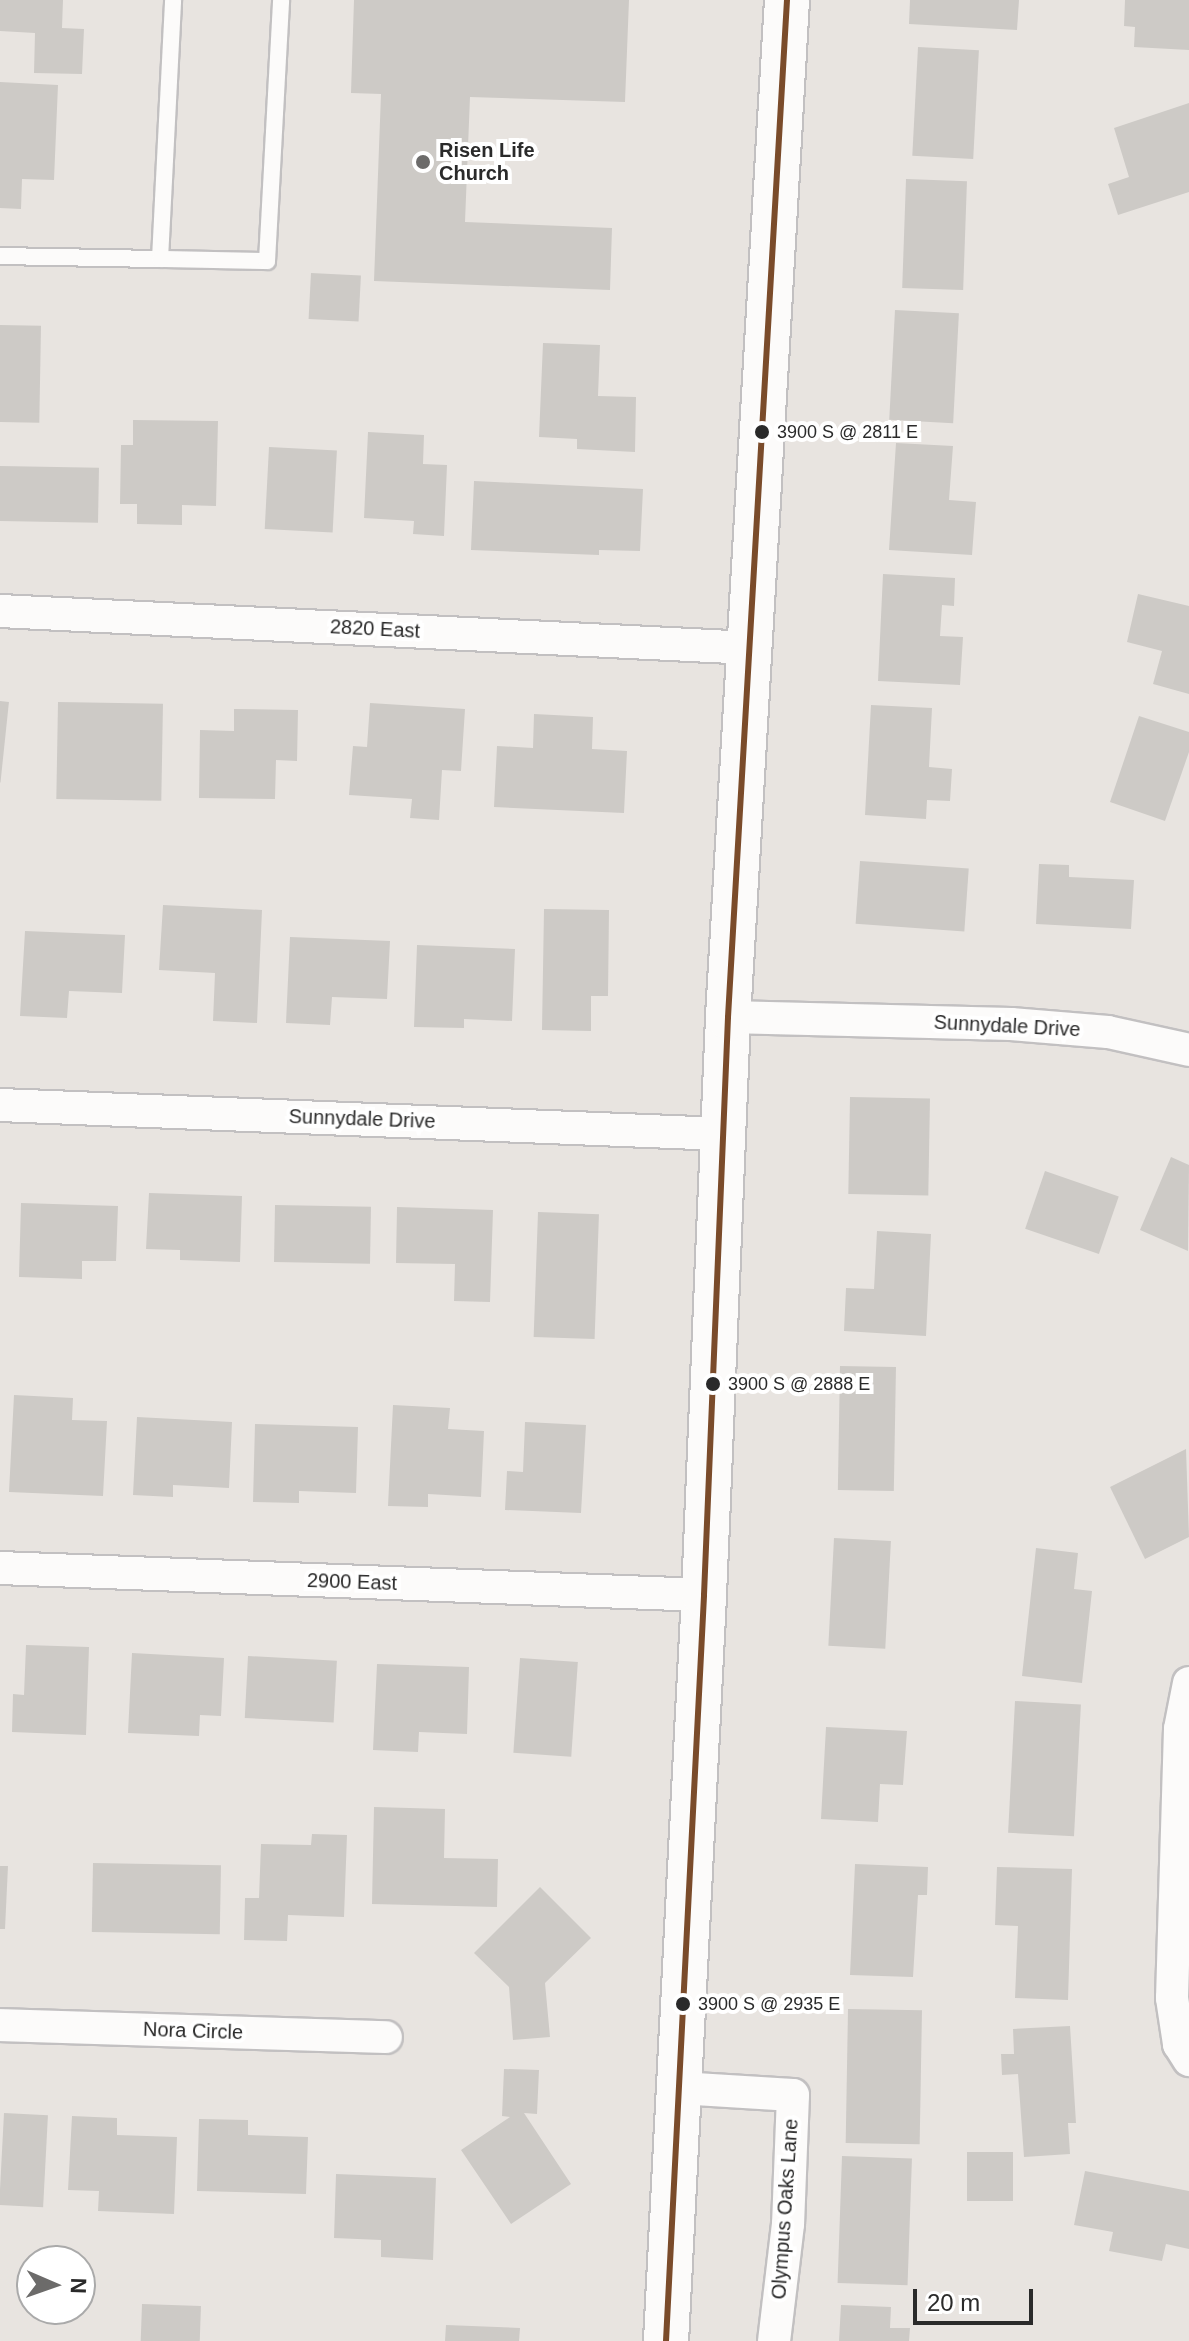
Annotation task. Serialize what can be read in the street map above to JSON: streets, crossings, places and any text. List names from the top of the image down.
{
  "streets": {
    "street": [
      "2820 East",
      "Sunnydale Drive",
      "2900 East",
      "Nora Circle",
      "Olympus Oaks Lane"
    ]
  },
  "places": [
    "Risen Life Church",
    "3900 S @ 2811 E",
    "3900 S @ 2888 E",
    "3900 S @ 2935 E"
  ],
  "scale_bar": "20 m",
  "north": "right"
}
